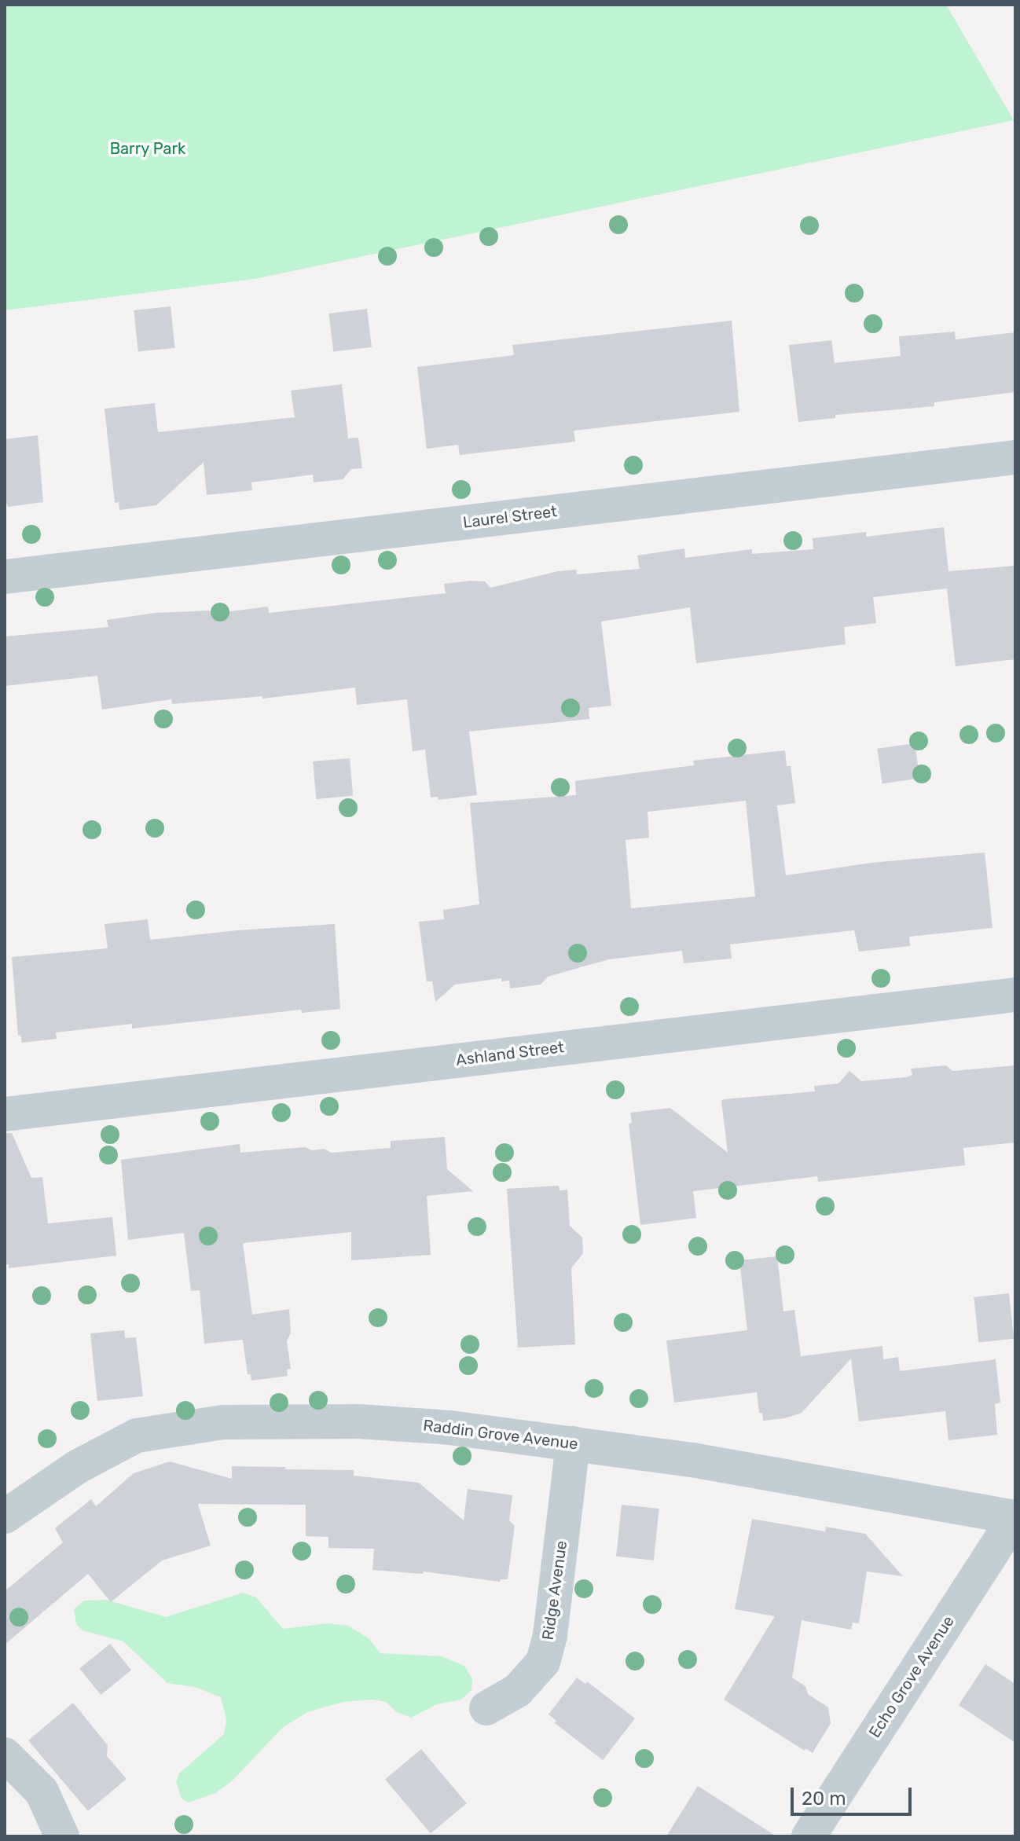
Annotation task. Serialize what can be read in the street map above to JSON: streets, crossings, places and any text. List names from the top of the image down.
{
  "streets": {
    "street": [
      "Laurel Street",
      "Ashland Street",
      "Raddin Grove Avenue",
      "Ridge Avenue",
      "Echo Grove Avenue"
    ]
  },
  "crossings": [
    ["Raddin Grove Avenue", "Ridge Avenue"],
    ["Raddin Grove Avenue", "Echo Grove Avenue"]
  ],
  "parks": ["Barry Park"],
  "scale_bar": "20 m"
}
